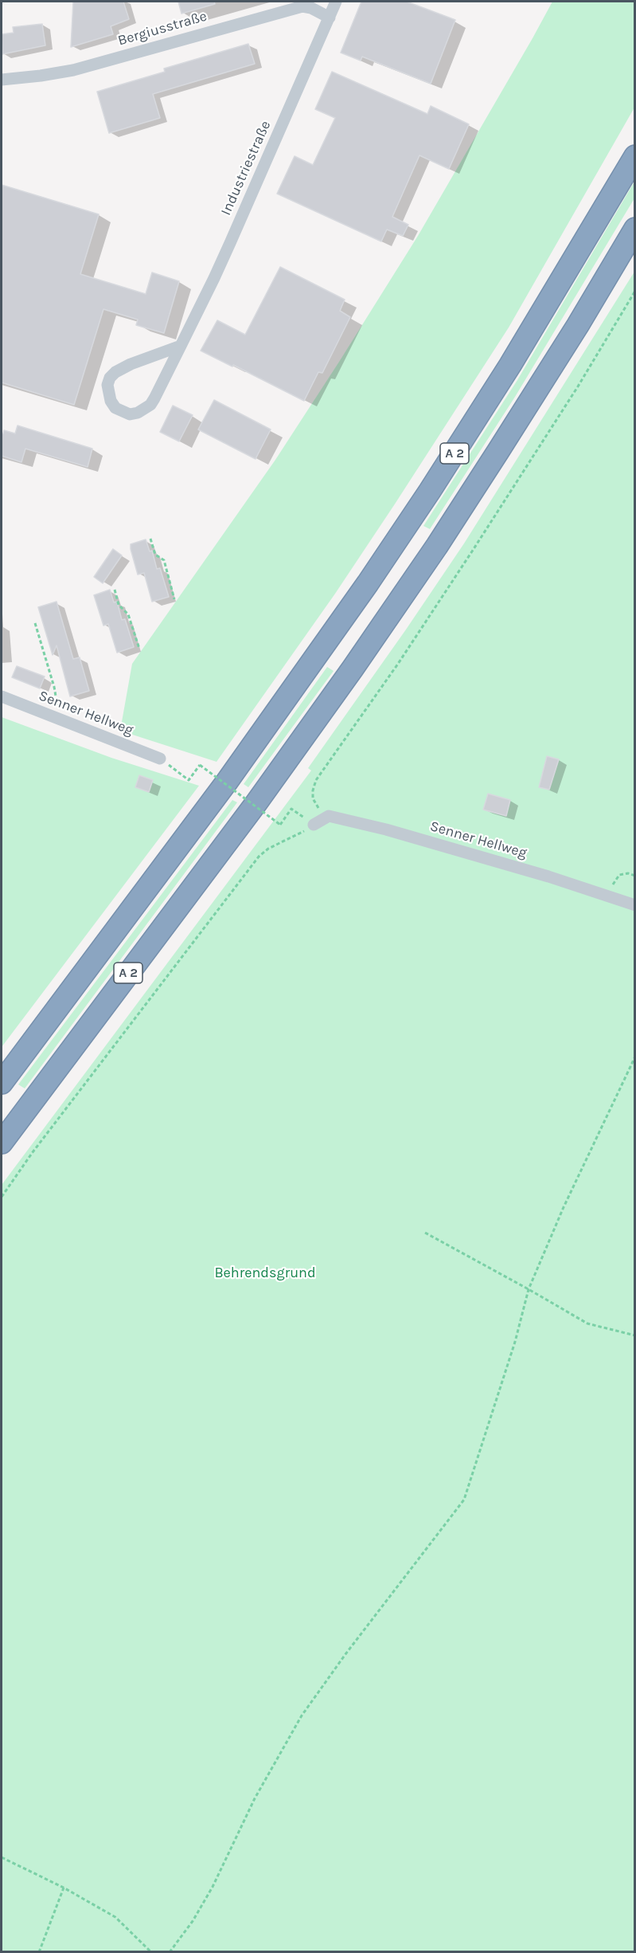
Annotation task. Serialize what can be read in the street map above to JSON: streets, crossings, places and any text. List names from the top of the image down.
{
  "streets": {
    "highway": ["A 2"],
    "street": ["Bergiusstraße", "Industriestraße", "Senner Hellweg"]
  },
  "crossings": [
    ["Bergiusstraße", "Industriestraße"]
  ],
  "parks": ["Behrendsgrund"]
}
